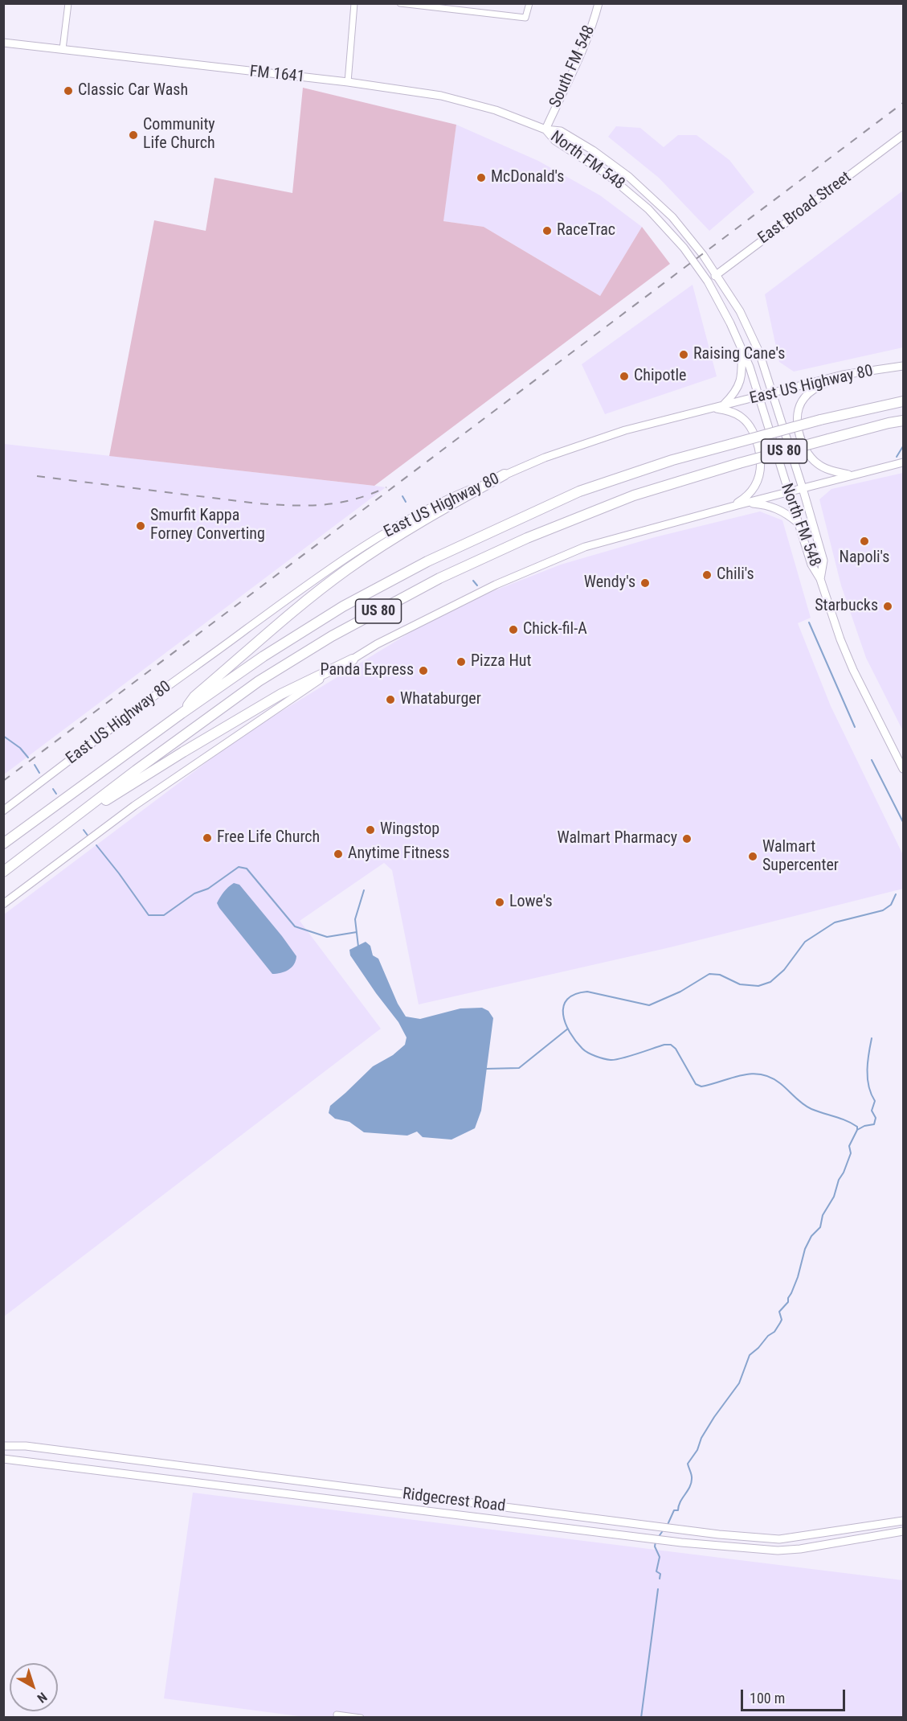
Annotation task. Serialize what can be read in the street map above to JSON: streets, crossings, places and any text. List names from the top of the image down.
{
  "streets": {
    "highway": ["US 80"],
    "main road": [
      "South FM 548",
      "FM 1641",
      "North FM 548",
      "East Broad Street",
      "East US Highway 80",
      "Ridgecrest Road"
    ]
  },
  "crossings": [
    ["South FM 548", "FM 1641"],
    ["South FM 548", "North FM 548"],
    ["FM 1641", "North FM 548"],
    ["North FM 548", "East Broad Street"],
    ["North FM 548", "East US Highway 80"]
  ],
  "places": [
    "Classic Car Wash",
    "Community Life Church",
    "McDonald's",
    "RaceTrac",
    "Raising Cane's",
    "Chipotle",
    "Smurfit Kappa Forney Converting",
    "Napoli's",
    "Chili's",
    "Wendy's",
    "Starbucks",
    "Chick-fil-A",
    "Pizza Hut",
    "Panda Express",
    "Whataburger",
    "Wingstop",
    "Free Life Church",
    "Walmart Pharmacy",
    "Anytime Fitness",
    "Walmart Supercenter",
    "Lowe's"
  ],
  "scale_bar": "100 m",
  "north": "bottom right"
}
